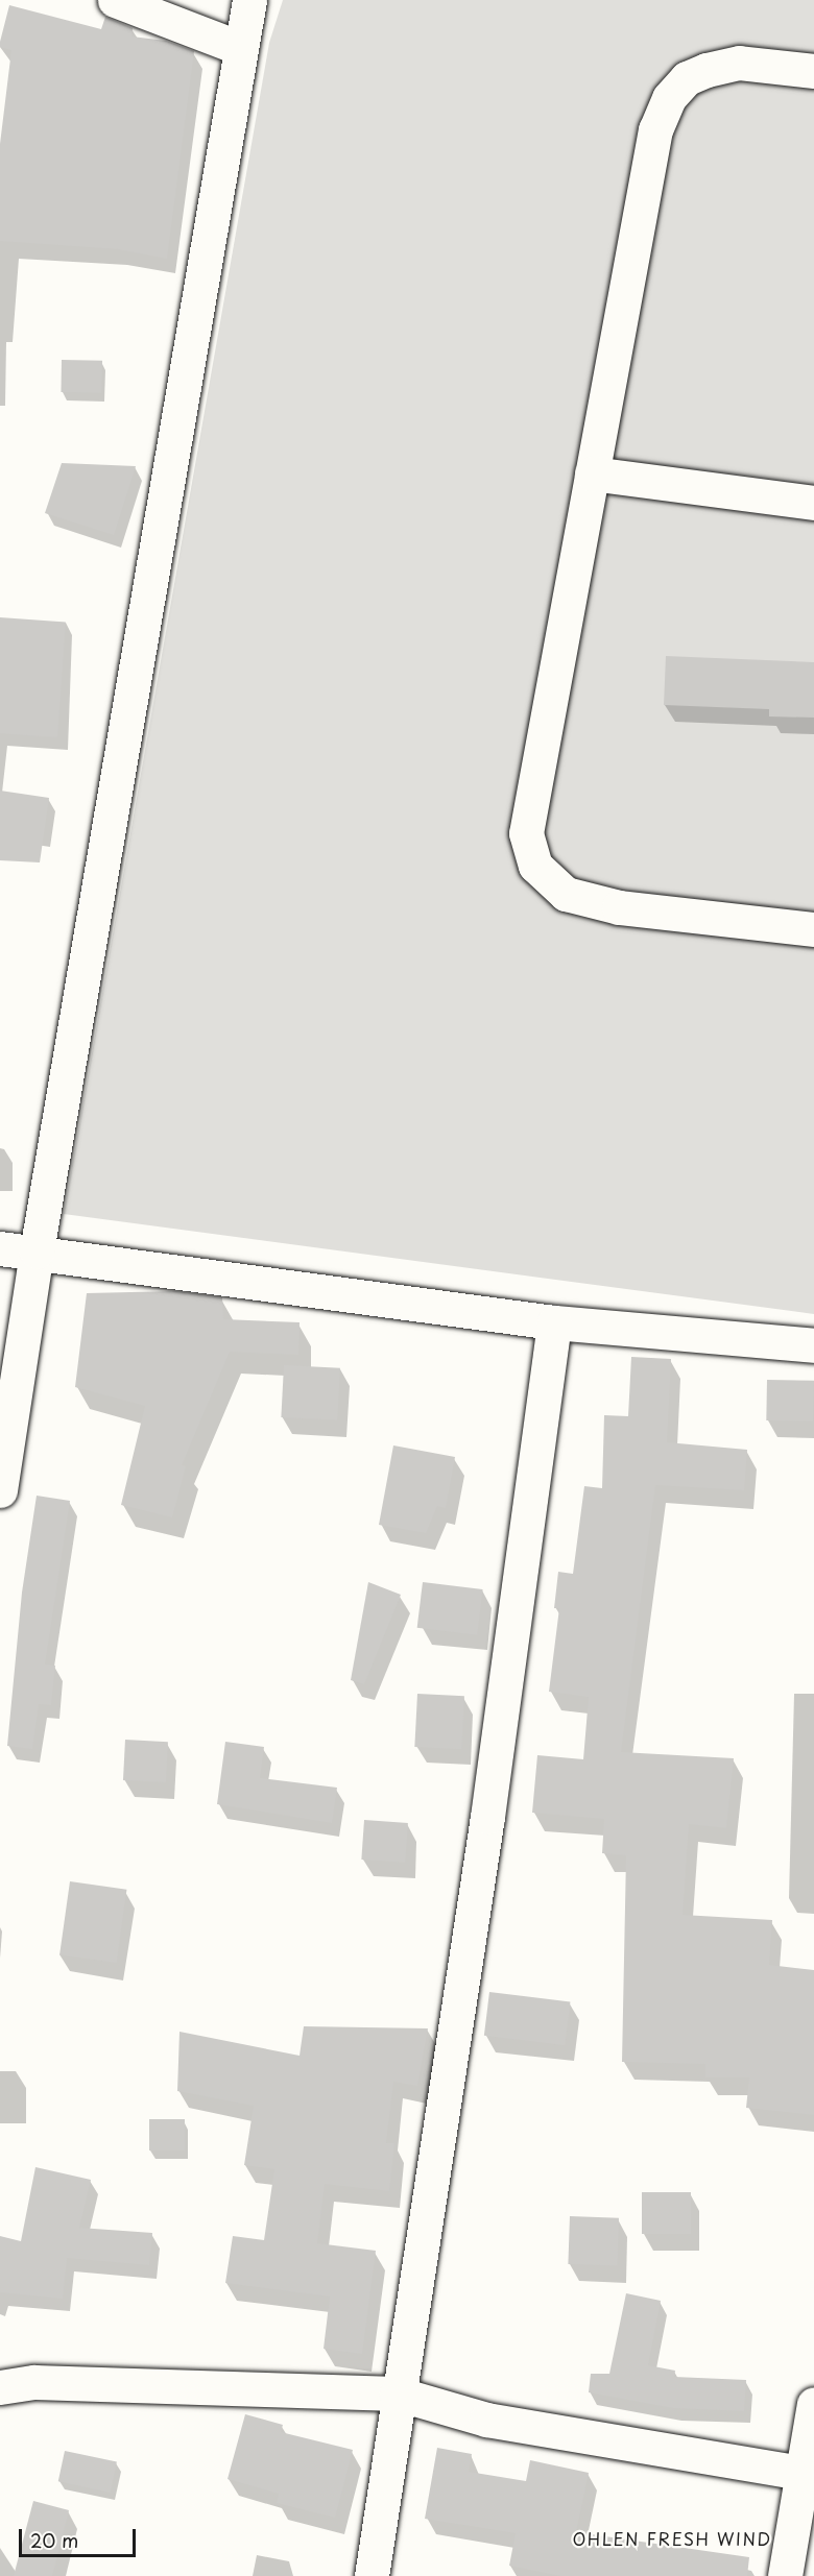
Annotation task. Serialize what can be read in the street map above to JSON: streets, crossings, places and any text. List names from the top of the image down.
{
  "districts": ["OHLEN FRESH WIND"],
  "scale_bar": "20 m"
}
